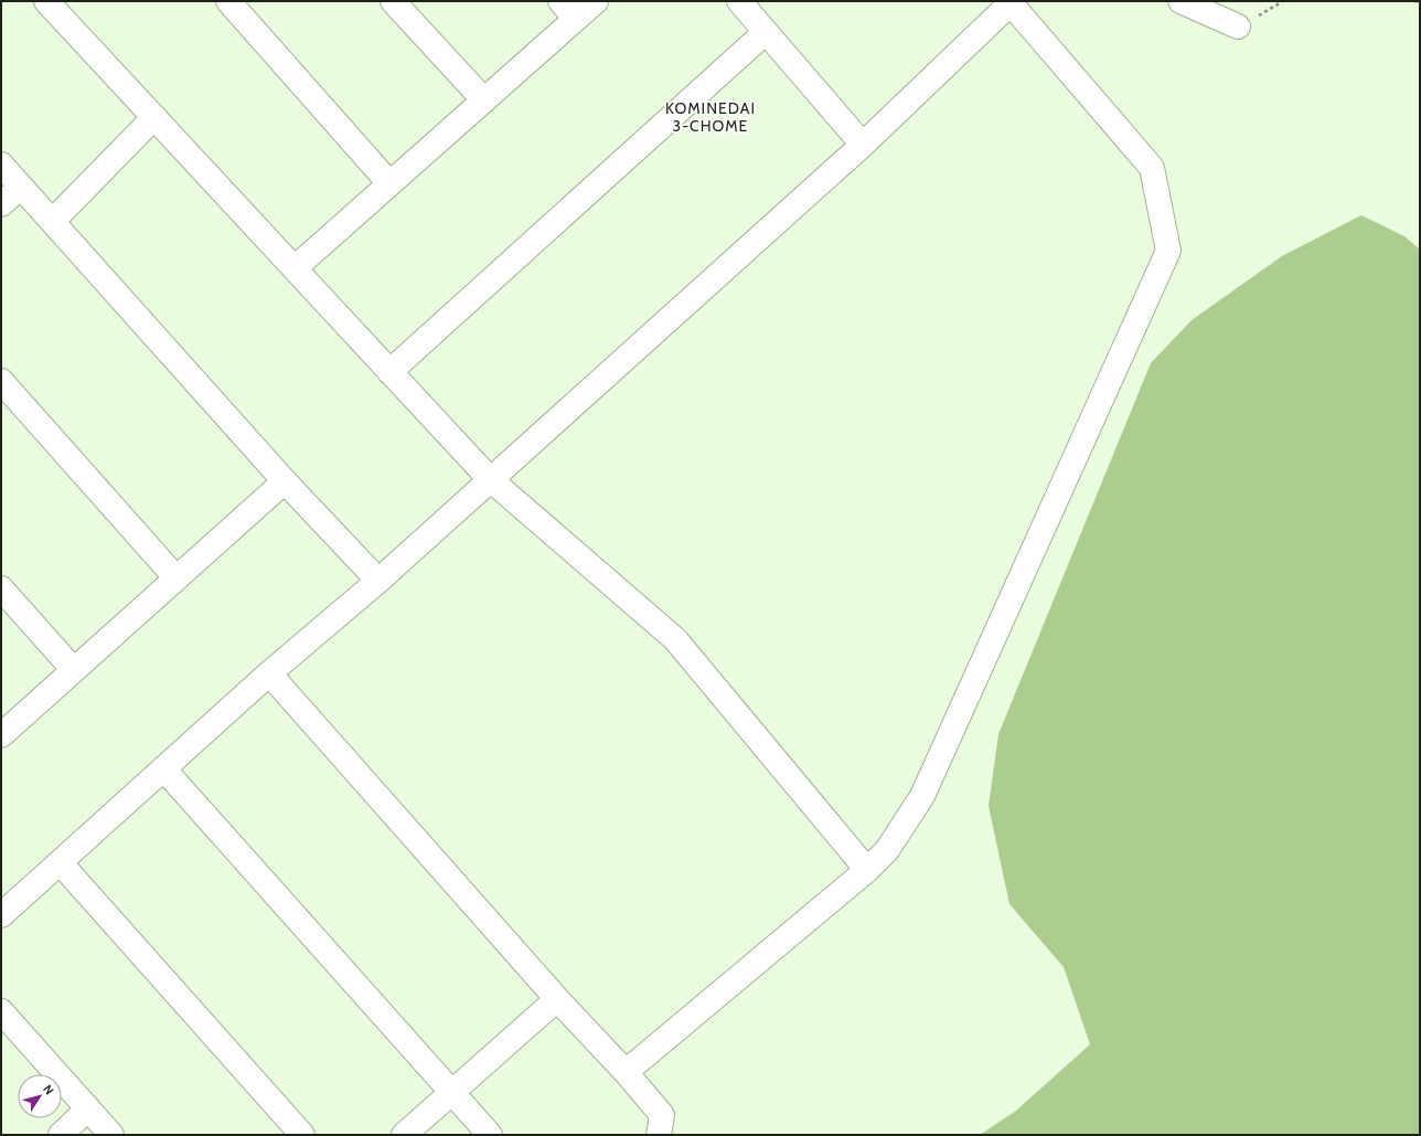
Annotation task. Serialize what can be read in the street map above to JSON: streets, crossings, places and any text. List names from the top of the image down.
{
  "districts": ["KOMINEDAI 3-CHOME"],
  "north": "top right"
}
